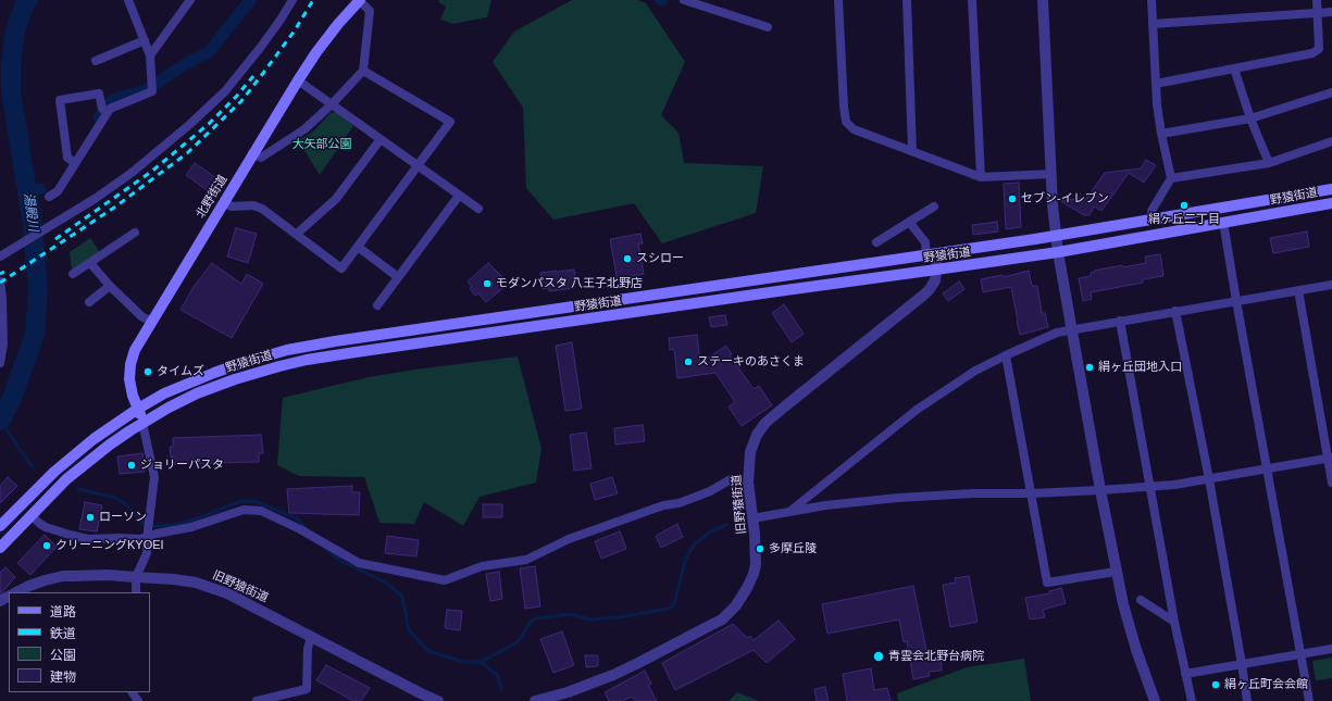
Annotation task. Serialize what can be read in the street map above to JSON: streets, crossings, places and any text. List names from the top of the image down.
{
  "streets": {
    "main road": ["北野街道", "野猿街道"],
    "street": ["旧野猿街道"]
  },
  "crossings": [
    ["北野街道", "野猿街道"],
    ["野猿街道", "旧野猿街道"]
  ],
  "water": ["湯殿川"],
  "parks": ["大矢部公園"],
  "places": [
    "セブン-イレブン",
    "絹ヶ丘二丁目",
    "スシロー",
    "モダンパスタ 八王子北野店",
    "ステーキのあさくま",
    "絹ヶ丘団地入口",
    "タイムズ",
    "ジョリーパスタ",
    "ローソン",
    "クリーニングKYOEI",
    "多摩丘陵",
    "青雲会北野台病院",
    "絹ヶ丘町会会館"
  ],
  "legend": [
    "道路",
    "鉄道",
    "公園",
    "建物"
  ]
}
